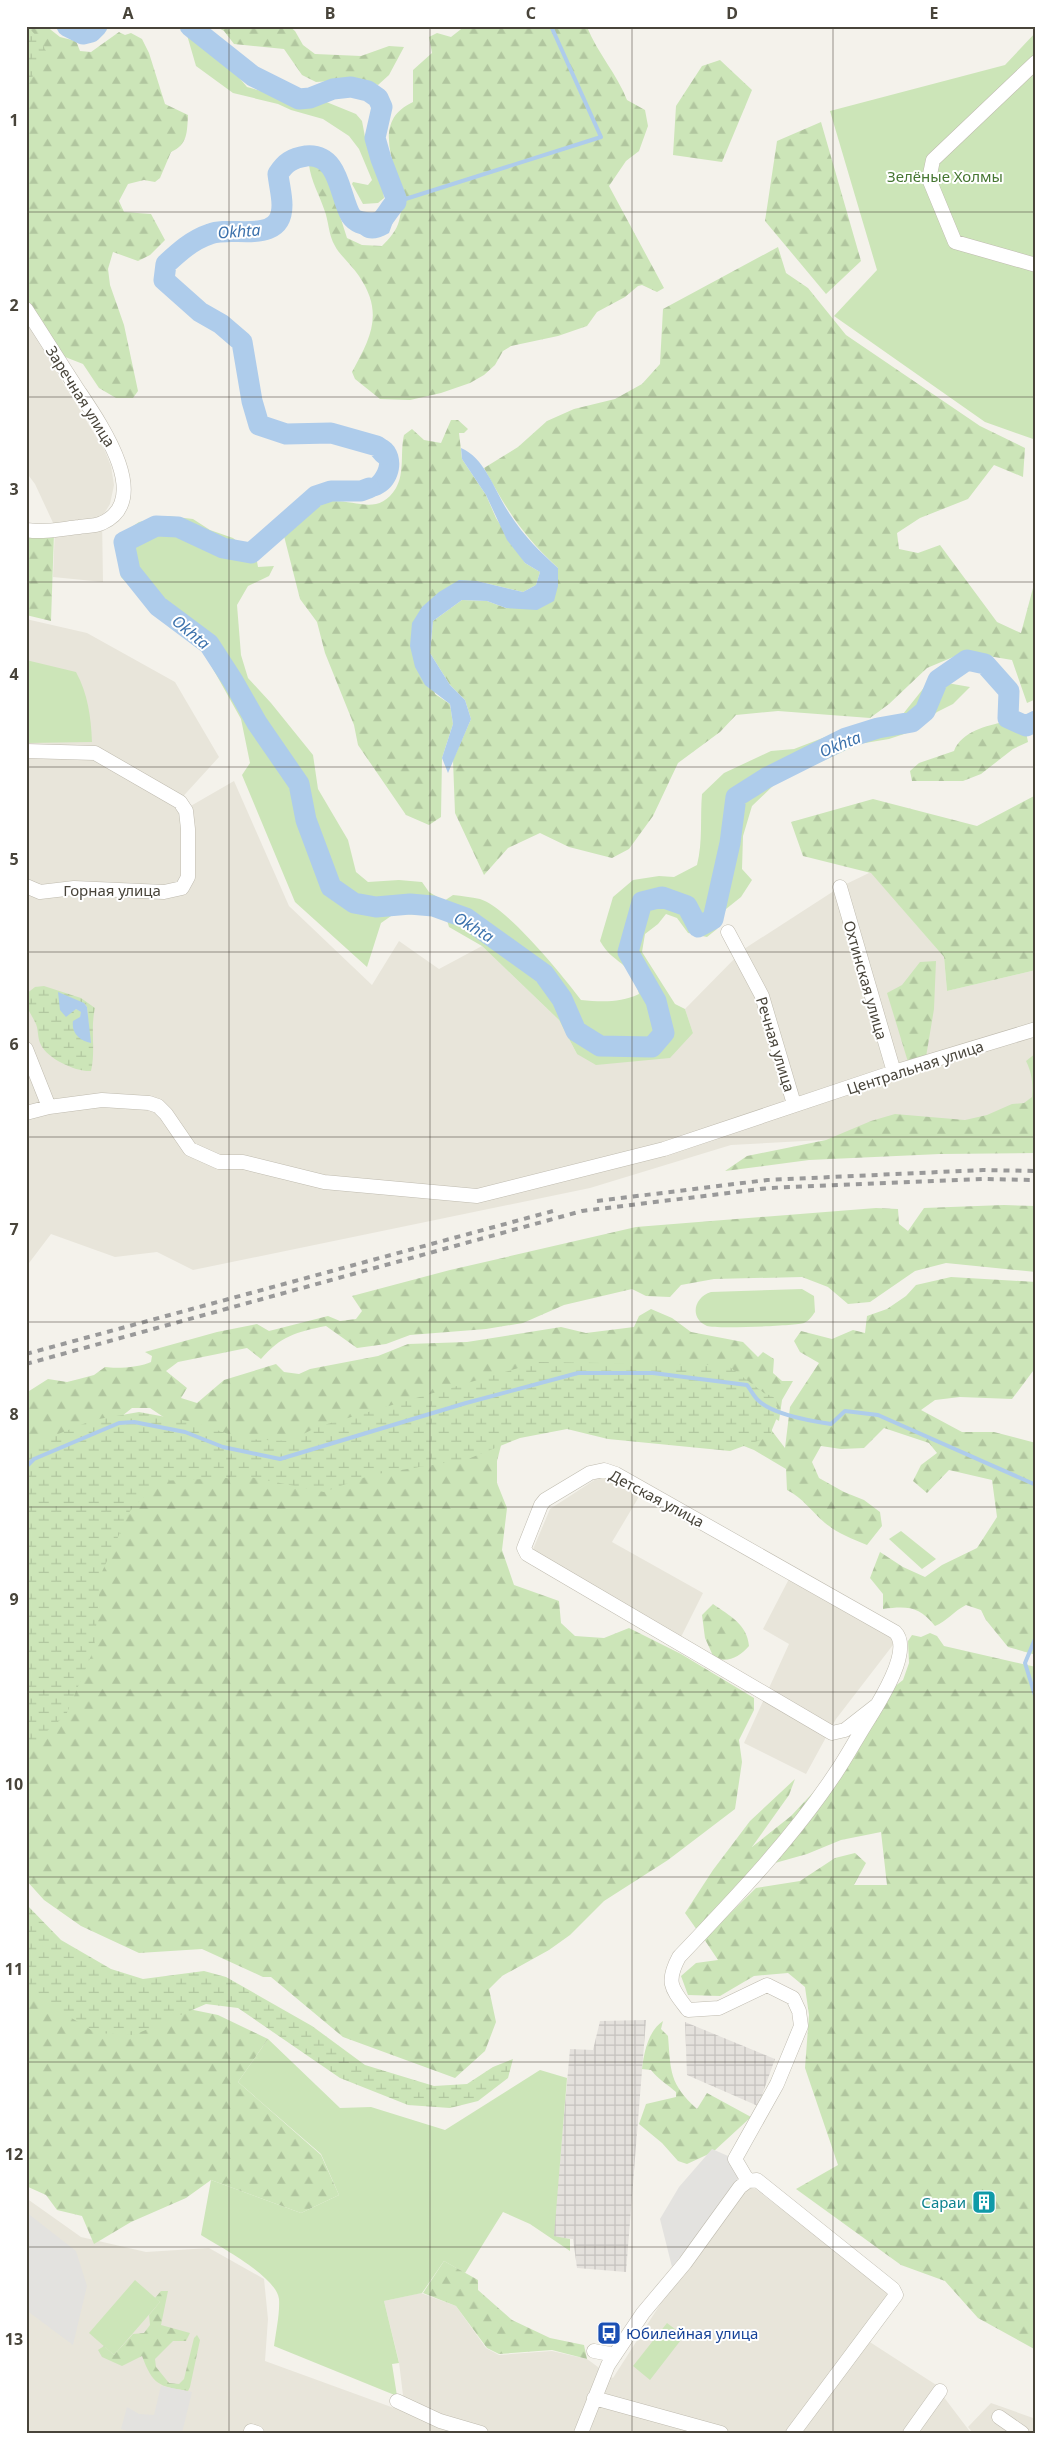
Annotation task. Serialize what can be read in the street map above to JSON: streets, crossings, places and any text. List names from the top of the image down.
{
  "streets": {
    "street": [
      "Заречная улица",
      "Горная улица",
      "Охтинская улица",
      "Речная улица",
      "Центральная улица",
      "Детская улица"
    ]
  },
  "crossings": [
    ["Охтинская улица", "Центральная улица"],
    ["Речная улица", "Центральная улица"]
  ],
  "water": ["Okhta"],
  "parks": ["Зелёные Холмы"],
  "places": {
    "building": ["Сараи"],
    "bus stop": ["Юбилейная улица"]
  },
  "grid": {
    "columns": [
      "A",
      "B",
      "C",
      "D",
      "E"
    ],
    "rows": [
      "1",
      "2",
      "3",
      "4",
      "5",
      "6",
      "7",
      "8",
      "9",
      "10",
      "11",
      "12",
      "13"
    ]
  }
}
